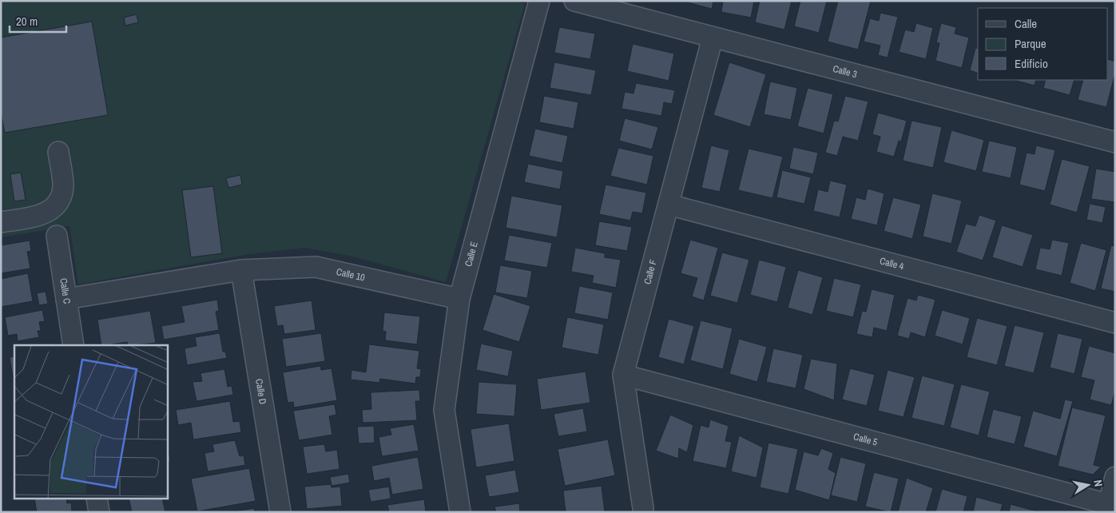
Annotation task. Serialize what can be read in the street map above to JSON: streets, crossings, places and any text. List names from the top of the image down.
{
  "streets": {
    "street": [
      "Calle 3",
      "Calle E",
      "Calle 4",
      "Calle F",
      "Calle 10",
      "Calle C",
      "Calle D",
      "Calle 5"
    ]
  },
  "crossings": [
    ["Calle 3", "Calle F"],
    ["Calle E", "Calle 10"],
    ["Calle 4", "Calle F"],
    ["Calle F", "Calle 5"],
    ["Calle 10", "Calle C"],
    ["Calle 10", "Calle D"]
  ],
  "legend": ["Calle", "Parque", "Edificio"],
  "scale_bar": "20 m",
  "north": "right"
}
